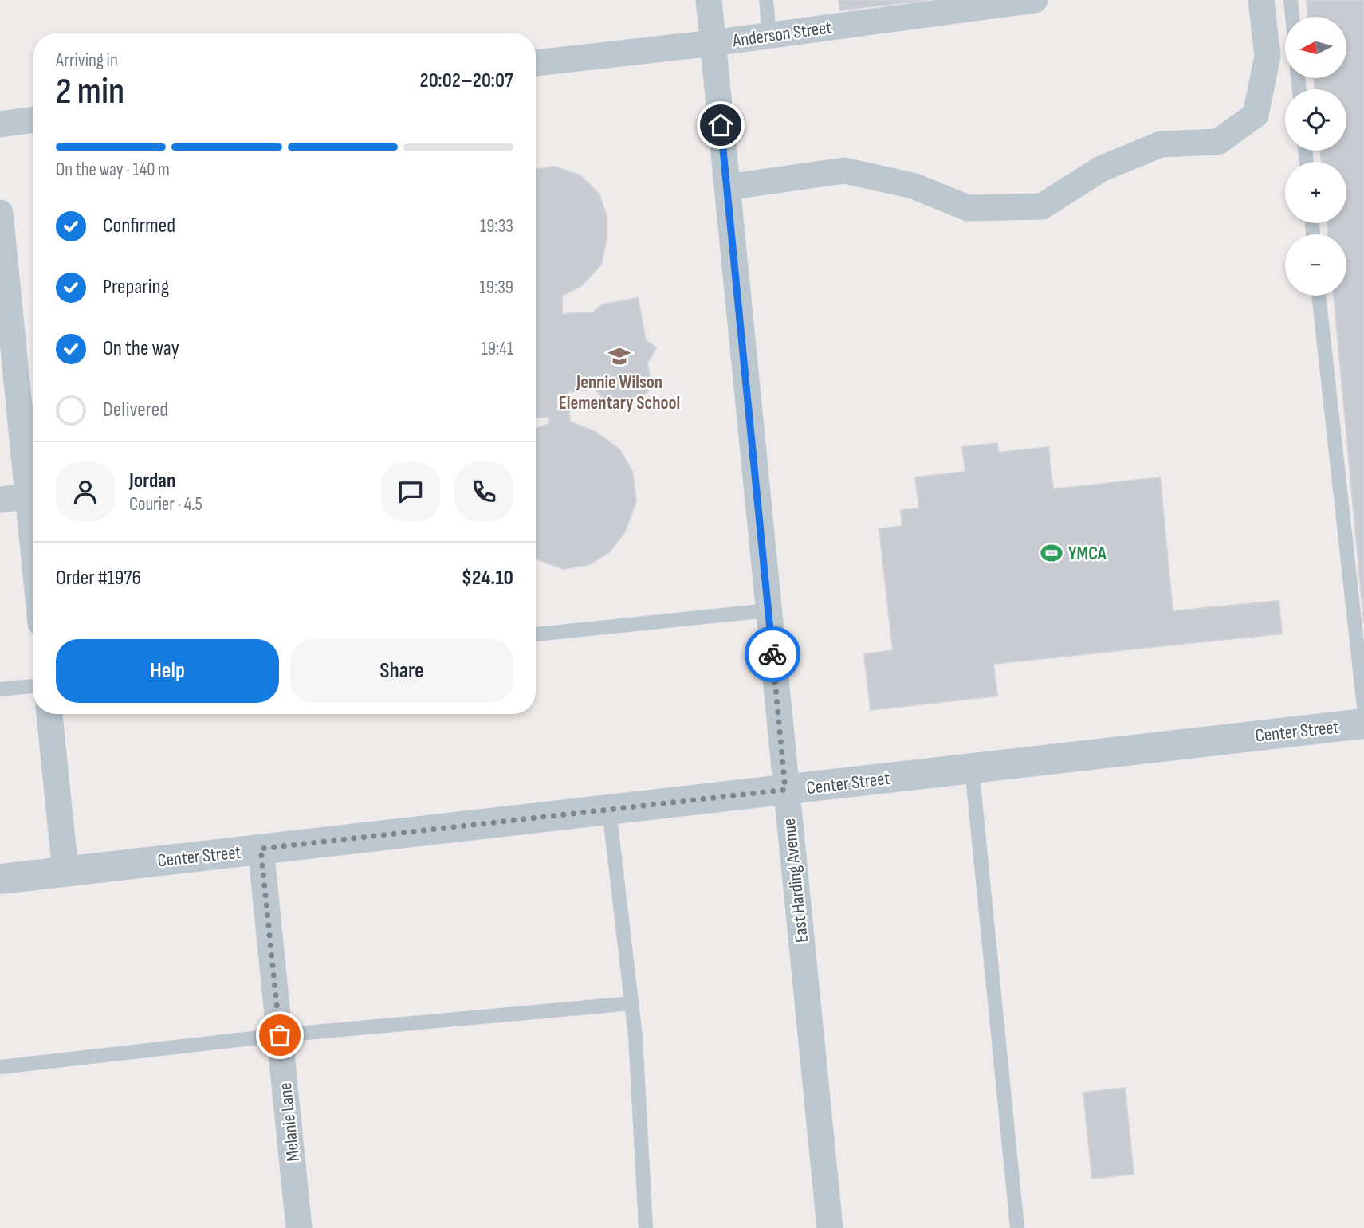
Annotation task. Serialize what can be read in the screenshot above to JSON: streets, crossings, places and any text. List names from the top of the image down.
{
  "streets": {
    "street": [
      "Anderson Street",
      "Center Street",
      "East Harding Avenue",
      "Melanie Lane"
    ]
  },
  "crossings": [
    ["Anderson Street", "East Harding Avenue"],
    ["Center Street", "East Harding Avenue"],
    ["Center Street", "Melanie Lane"]
  ],
  "places": {
    "school or university": ["Jennie Wilson Elementary School"],
    "sports": ["YMCA"]
  },
  "north": "left",
  "page": {
    "map_buttons": ["+", "−"],
    "heading": ["2 min", "Arriving in", "20:02–20:07"],
    "panel": [
      "Jordan",
      "Courier · 4.5",
      "Order #1976",
      "$24.10"
    ],
    "bar": "On the way · 140 m",
    "list": [
      ["Confirmed", "19:33"],
      ["Preparing", "19:39"],
      ["On the way", "19:41"],
      "Delivered"
    ],
    "buttons": ["Help", "Share"]
  }
}
